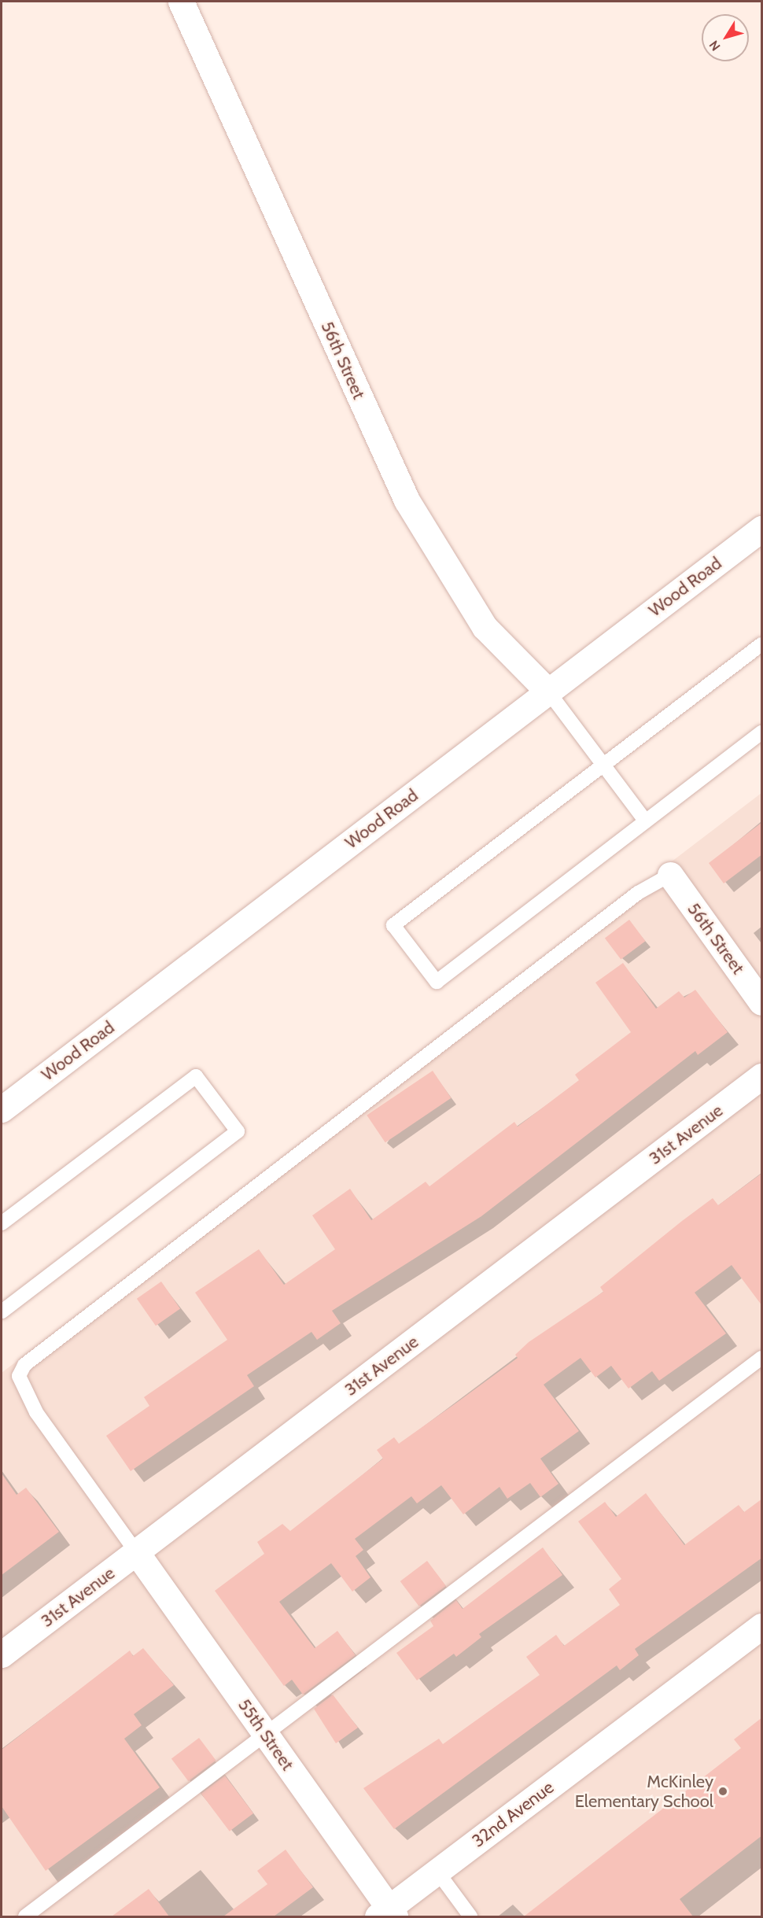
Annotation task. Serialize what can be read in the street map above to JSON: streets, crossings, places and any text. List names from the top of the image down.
{
  "streets": {
    "street": [
      "56th Street",
      "Wood Road",
      "31st Avenue",
      "55th Street",
      "32nd Avenue"
    ]
  },
  "crossings": [
    ["56th Street", "Wood Road"],
    ["31st Avenue", "55th Street"],
    ["55th Street", "32nd Avenue"]
  ],
  "places": ["McKinley Elementary School"],
  "north": "bottom left"
}
